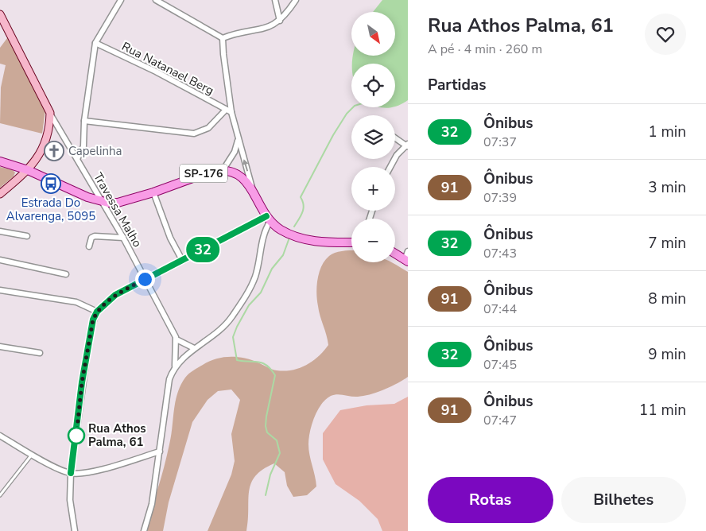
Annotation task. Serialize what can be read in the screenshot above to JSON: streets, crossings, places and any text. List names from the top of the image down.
{
  "streets": {
    "main road": ["SP-176"],
    "street": ["Rua Natanael Berg", "Travessa Malho"]
  },
  "crossings": [
    ["SP-176", "Travessa Malho"]
  ],
  "places": {
    "church": ["Capelinha"],
    "bus stop": ["Estrada Do Alvarenga, 5095"],
    "other": ["Rua Athos Palma, 61"]
  },
  "lines": ["bus line 32"],
  "north": "bottom right",
  "page": {
    "on_map": "32",
    "heading": [
      ["Rua Athos Palma, 61", "A pé · 4 min · 260 m"],
      "Partidas"
    ],
    "map_buttons": ["+", "−"],
    "list": [
      {
        "mark": "32",
        "name": "Ônibus",
        "note": "07:37",
        "value": "1 min"
      },
      {
        "mark": "91",
        "name": "Ônibus",
        "note": "07:39",
        "value": "3 min"
      },
      {
        "mark": "32",
        "name": "Ônibus",
        "note": "07:43",
        "value": "7 min"
      },
      {
        "mark": "91",
        "name": "Ônibus",
        "note": "07:44",
        "value": "8 min"
      },
      {
        "mark": "32",
        "name": "Ônibus",
        "note": "07:45",
        "value": "9 min"
      },
      {
        "mark": "91",
        "name": "Ônibus",
        "note": "07:47",
        "value": "11 min"
      }
    ],
    "buttons": ["Rotas", "Bilhetes"]
  }
}
